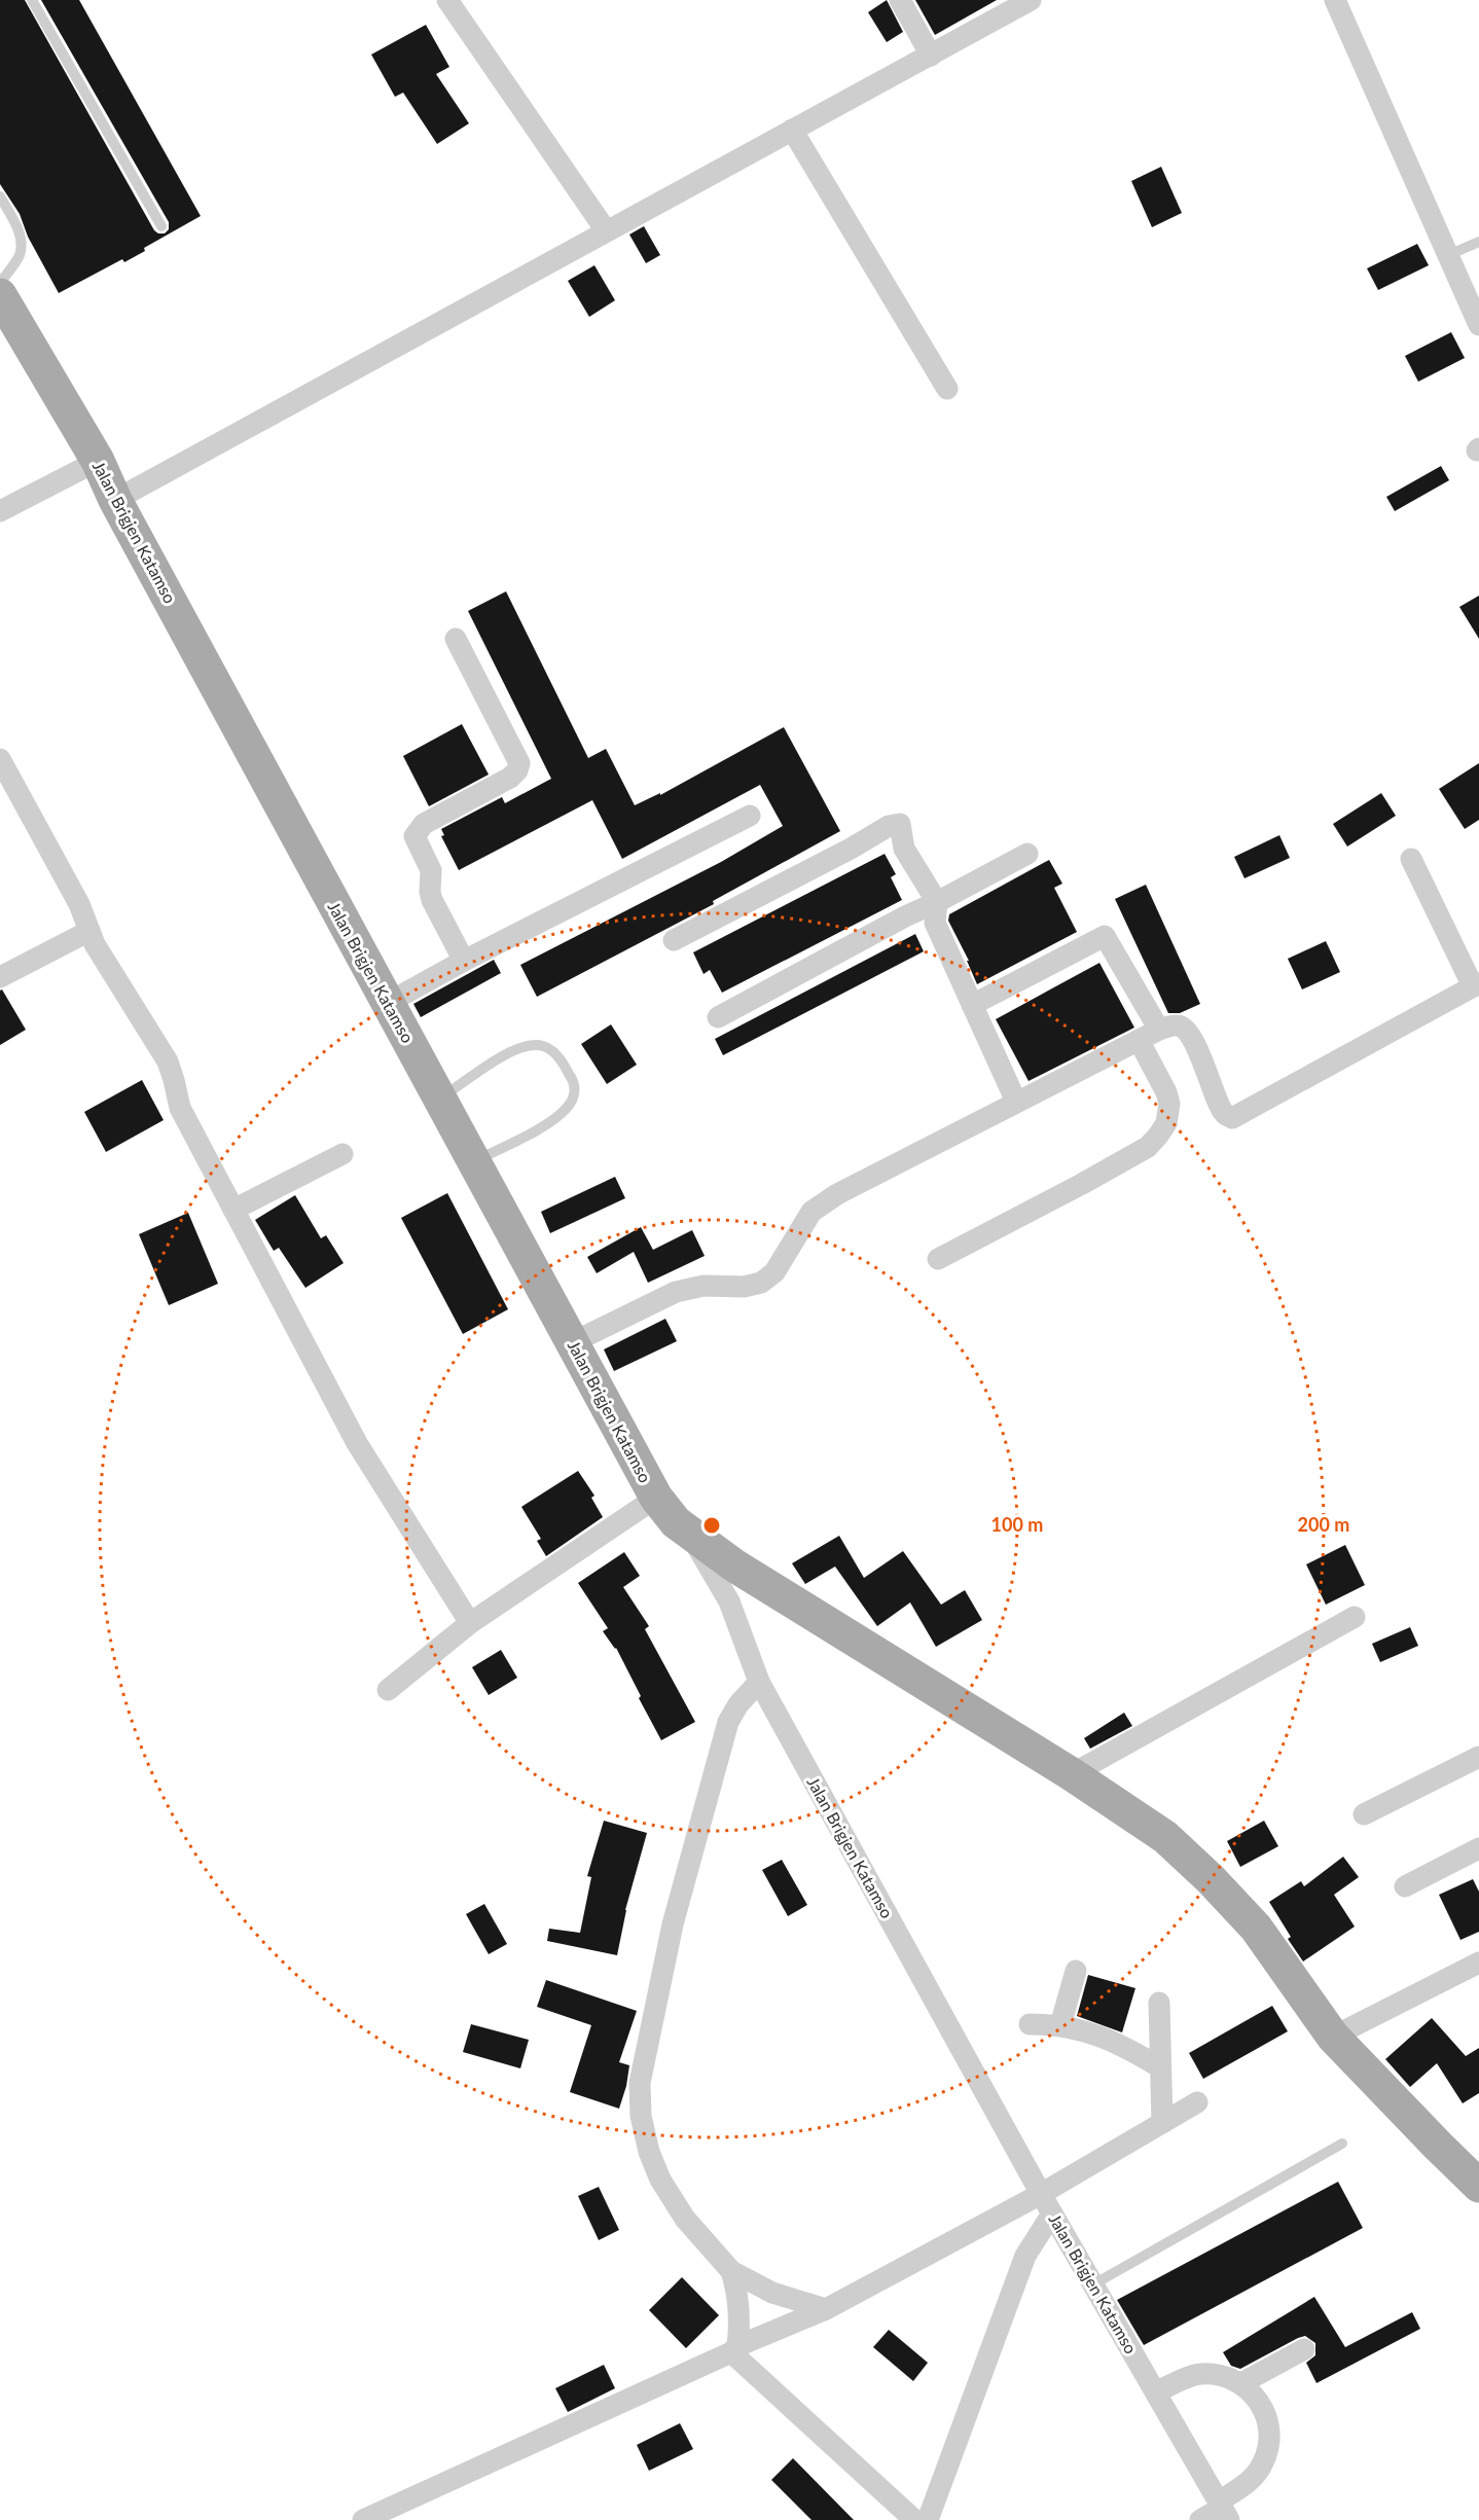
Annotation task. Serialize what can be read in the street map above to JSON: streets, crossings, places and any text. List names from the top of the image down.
{
  "streets": {
    "main road": ["Jalan Brigjen Katamso"]
  },
  "rings": ["100 m", "200 m"]
}
